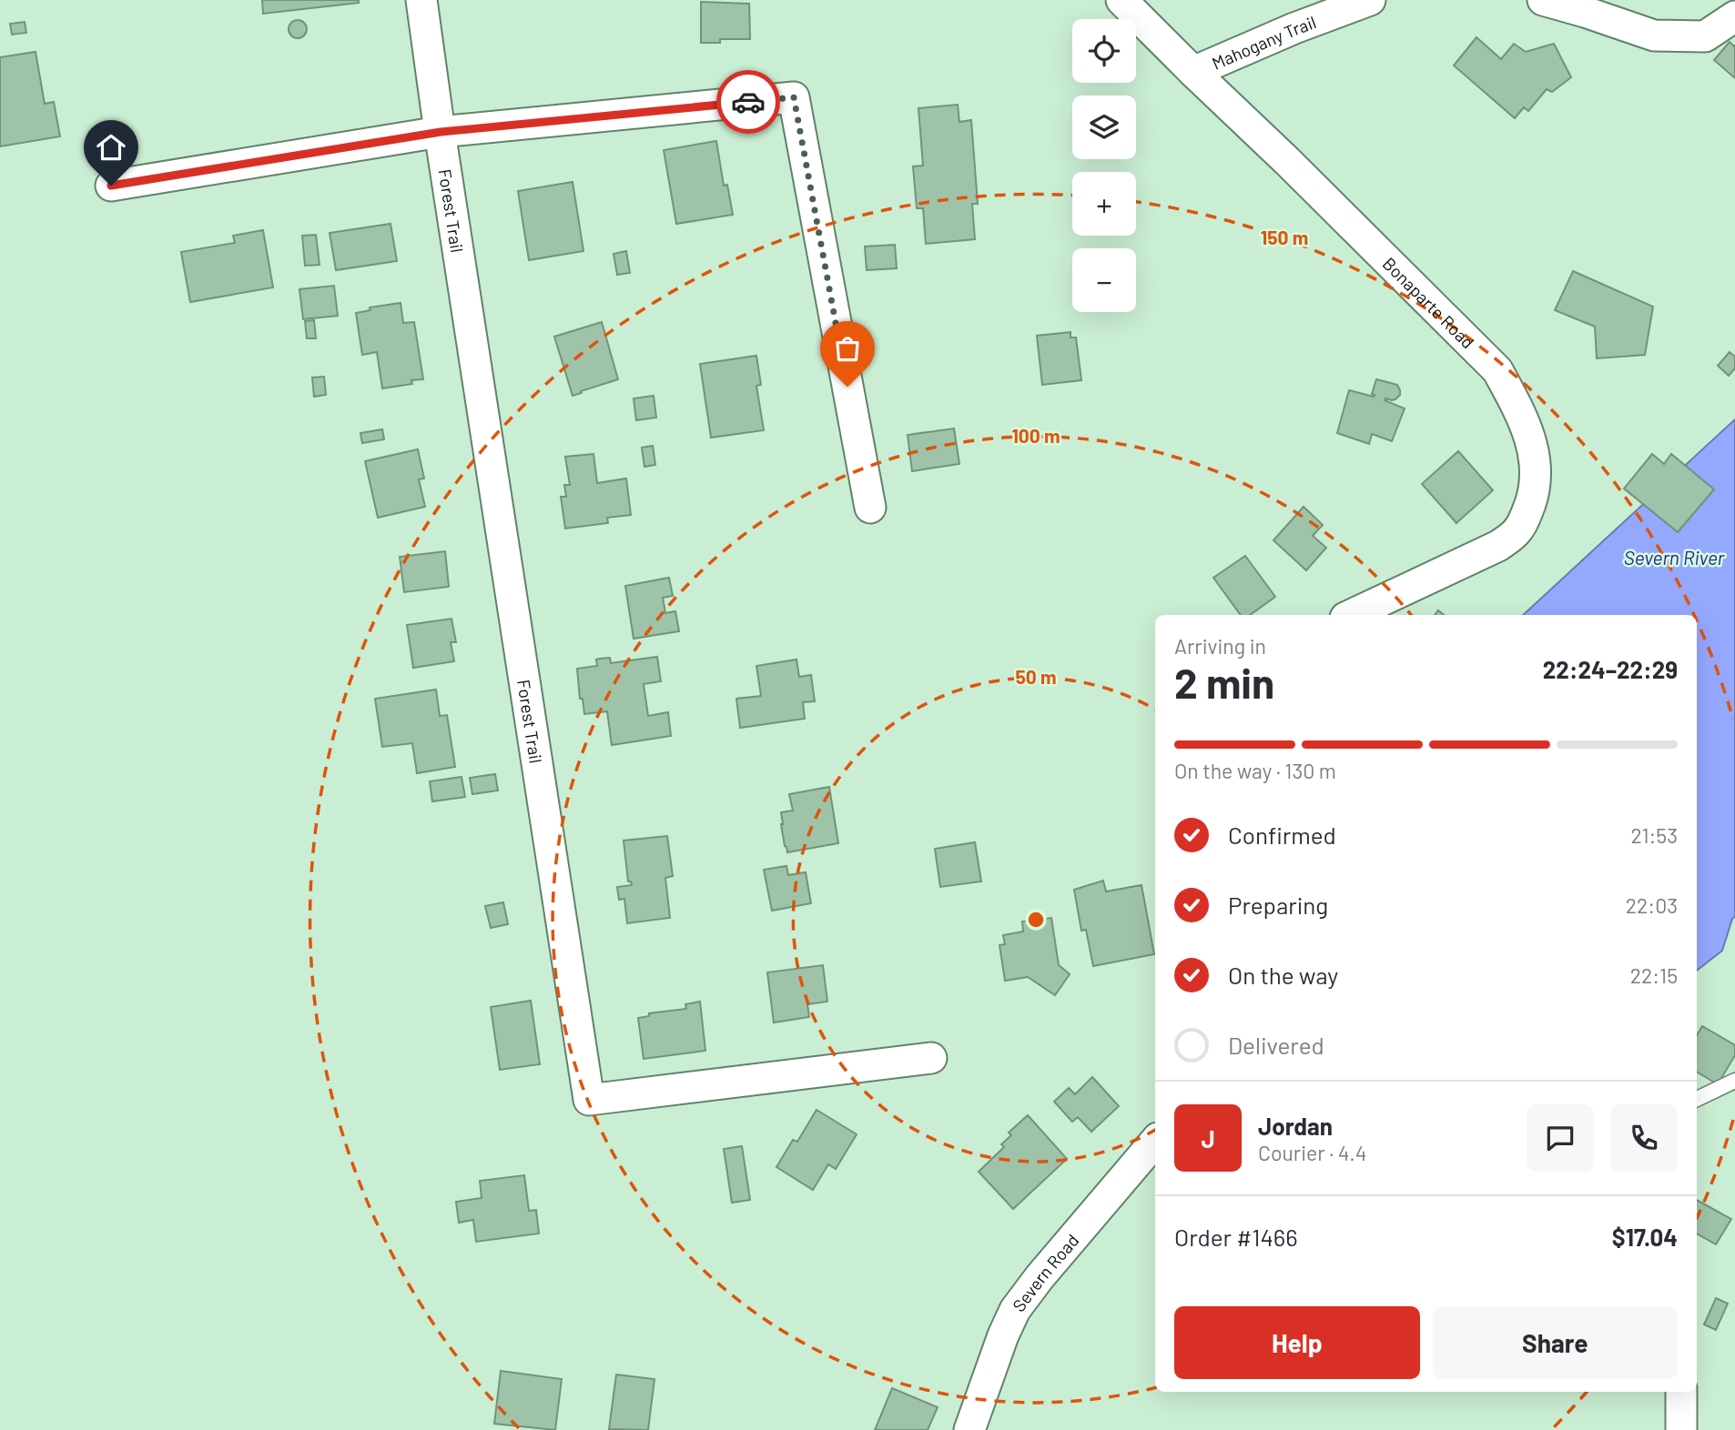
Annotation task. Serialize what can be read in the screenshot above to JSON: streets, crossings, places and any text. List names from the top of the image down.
{
  "streets": {
    "street": [
      "Mahogany Trail",
      "Forest Trail",
      "Bonaparte Road",
      "Severn Road"
    ]
  },
  "crossings": [
    ["Mahogany Trail", "Bonaparte Road"]
  ],
  "water": ["Severn River"],
  "page": {
    "map_buttons": ["+", "−"],
    "heading": ["2 min", "Arriving in", "22:24–22:29"],
    "panel": [
      "Jordan",
      "Courier · 4.4",
      "Order #1466",
      "$17.04"
    ],
    "bar": "On the way · 130 m",
    "list": [
      ["Confirmed", "21:53"],
      ["Preparing", "22:03"],
      ["On the way", "22:15"],
      "Delivered"
    ],
    "round": "J",
    "buttons": ["Help", "Share"]
  },
  "rings": ["150 m", "100 m", "50 m"]
}
